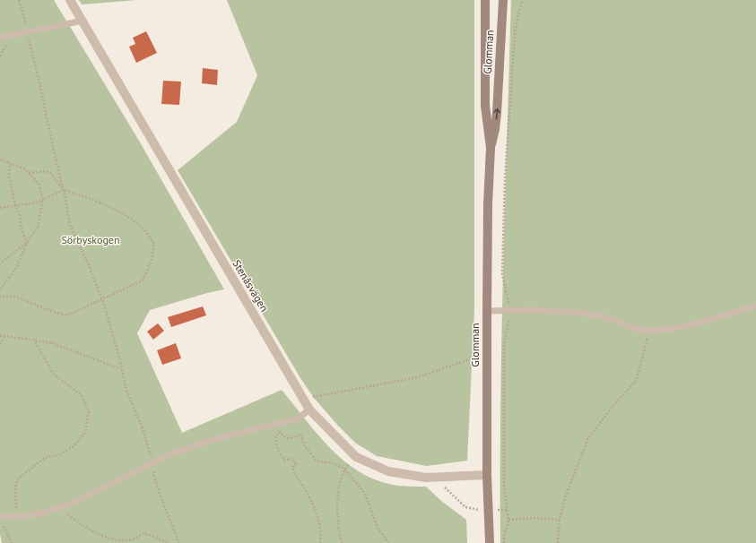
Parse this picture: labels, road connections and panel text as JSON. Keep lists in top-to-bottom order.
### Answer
{
  "streets": {
    "main road": ["Glomman"],
    "street": ["Stenåsvägen"]
  },
  "crossings": [
    ["Glomman", "Stenåsvägen"]
  ],
  "parks": ["Sörbyskogen"]
}
